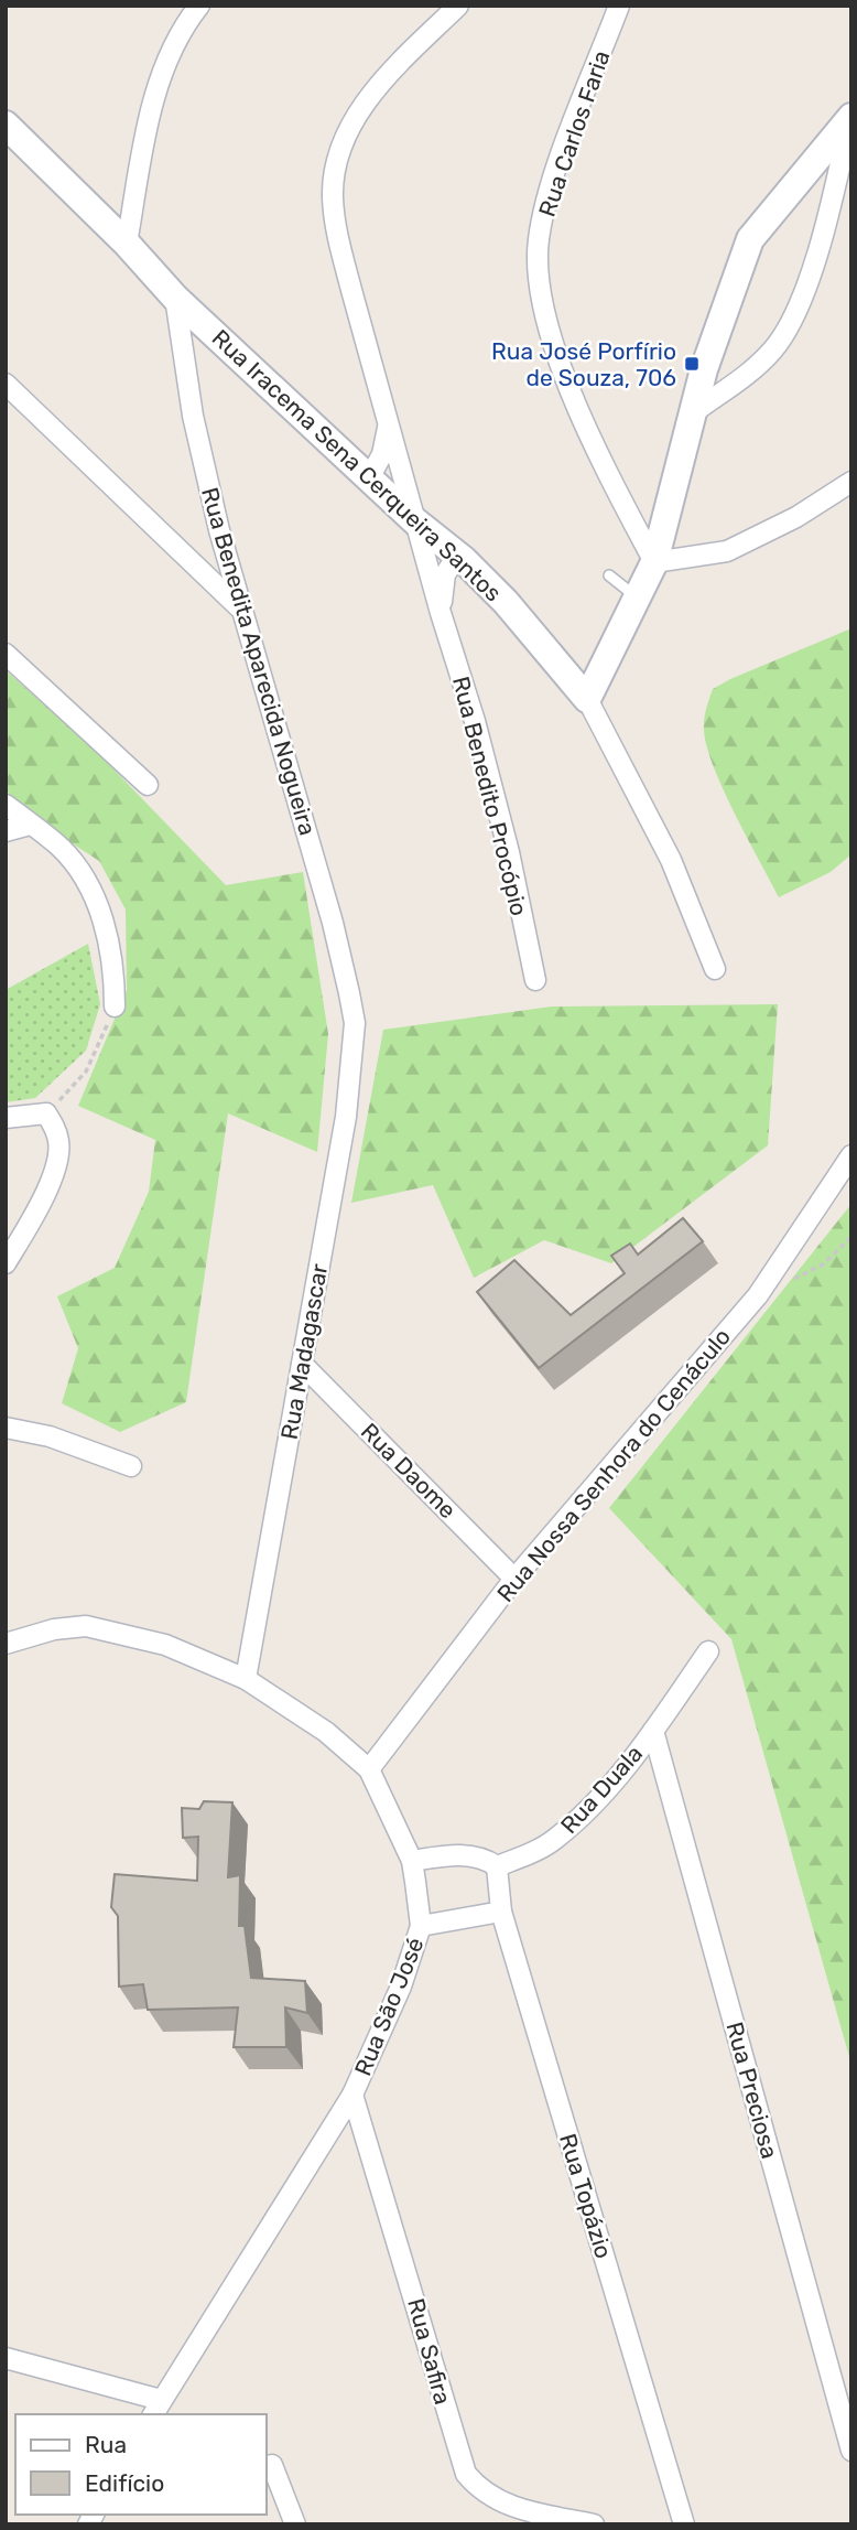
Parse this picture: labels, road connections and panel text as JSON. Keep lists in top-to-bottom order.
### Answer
{
  "streets": {
    "main road": ["Rua Iracema Sena Cerqueira Santos"],
    "street": [
      "Rua Carlos Faria",
      "Rua Benedita Aparecida Nogueira",
      "Rua Benedito Procópio",
      "Rua Madagascar",
      "Rua Nossa Senhora do Cenáculo",
      "Rua Daome",
      "Rua Duala",
      "Rua São José",
      "Rua Preciosa",
      "Rua Topázio",
      "Rua Safira"
    ]
  },
  "crossings": [
    ["Rua Iracema Sena Cerqueira Santos", "Rua Benedita Aparecida Nogueira"],
    ["Rua Iracema Sena Cerqueira Santos", "Rua Benedito Procópio"],
    ["Rua Benedita Aparecida Nogueira", "Rua Madagascar"],
    ["Rua Madagascar", "Rua Daome"],
    ["Rua Madagascar", "Rua São José"],
    ["Rua Nossa Senhora do Cenáculo", "Rua Daome"],
    ["Rua Nossa Senhora do Cenáculo", "Rua São José"],
    ["Rua Duala", "Rua Preciosa"],
    ["Rua Duala", "Rua Topázio"],
    ["Rua São José", "Rua Safira"]
  ],
  "places": {
    "transit": ["Rua José Porfírio de Souza, 706"]
  },
  "legend": ["Rua", "Edifício"]
}
